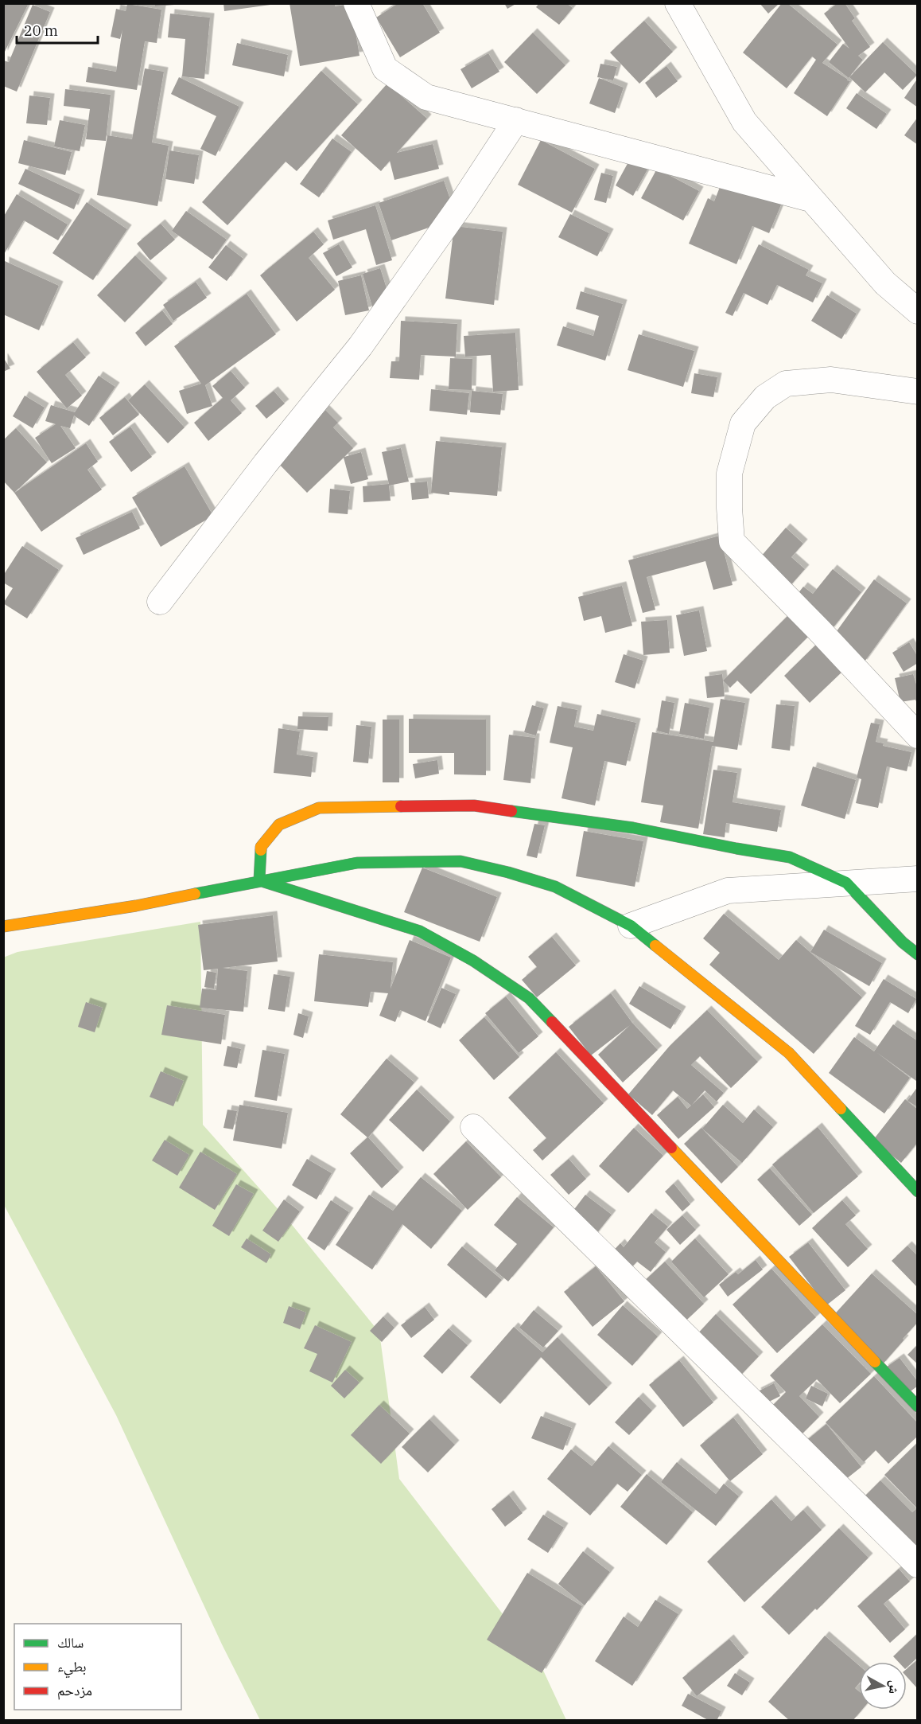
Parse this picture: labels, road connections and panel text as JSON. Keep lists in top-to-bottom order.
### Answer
{
  "legend": ["سالك", "بطيء", "مزدحم"],
  "scale_bar": "20 m",
  "north": "right"
}
